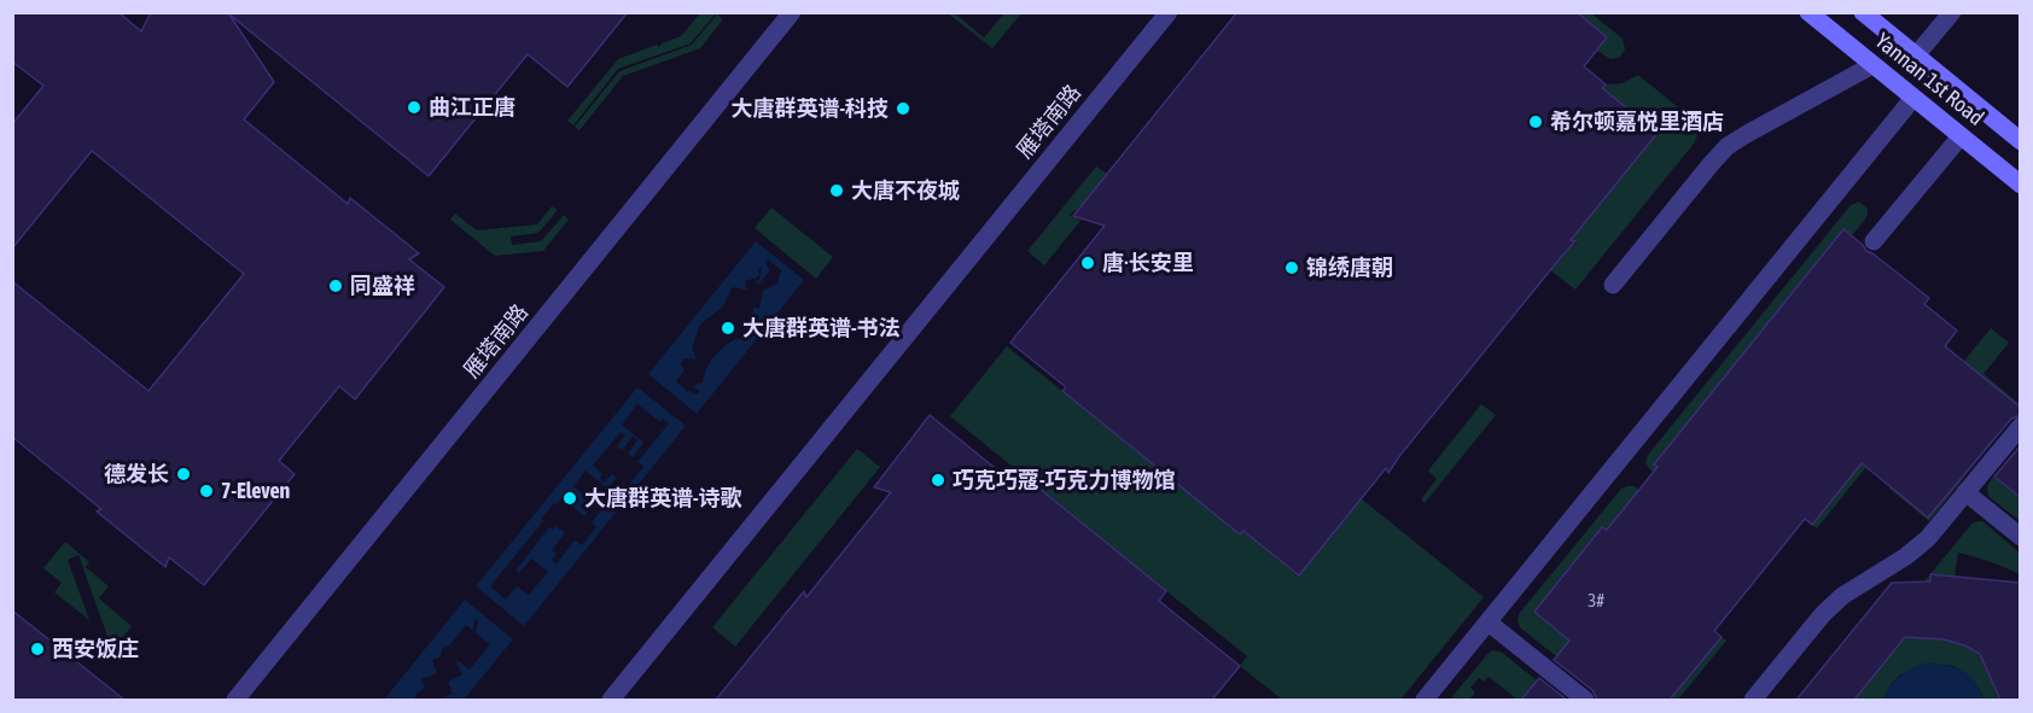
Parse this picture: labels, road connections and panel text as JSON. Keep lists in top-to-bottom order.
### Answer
{
  "streets": {
    "main road": ["Yannan 1st Road"],
    "street": ["雁塔南路"]
  },
  "places": [
    "曲江正唐",
    "大唐群英谱-科技",
    "希尔顿嘉悦里酒店",
    "大唐不夜城",
    "唐·长安里",
    "锦绣唐朝",
    "同盛祥",
    "大唐群英谱-书法",
    "德发长",
    "巧克巧蔻-巧克力博物馆",
    "7-Eleven",
    "大唐群英谱-诗歌",
    "西安饭庄"
  ],
  "house_numbers": ["3#"]
}
